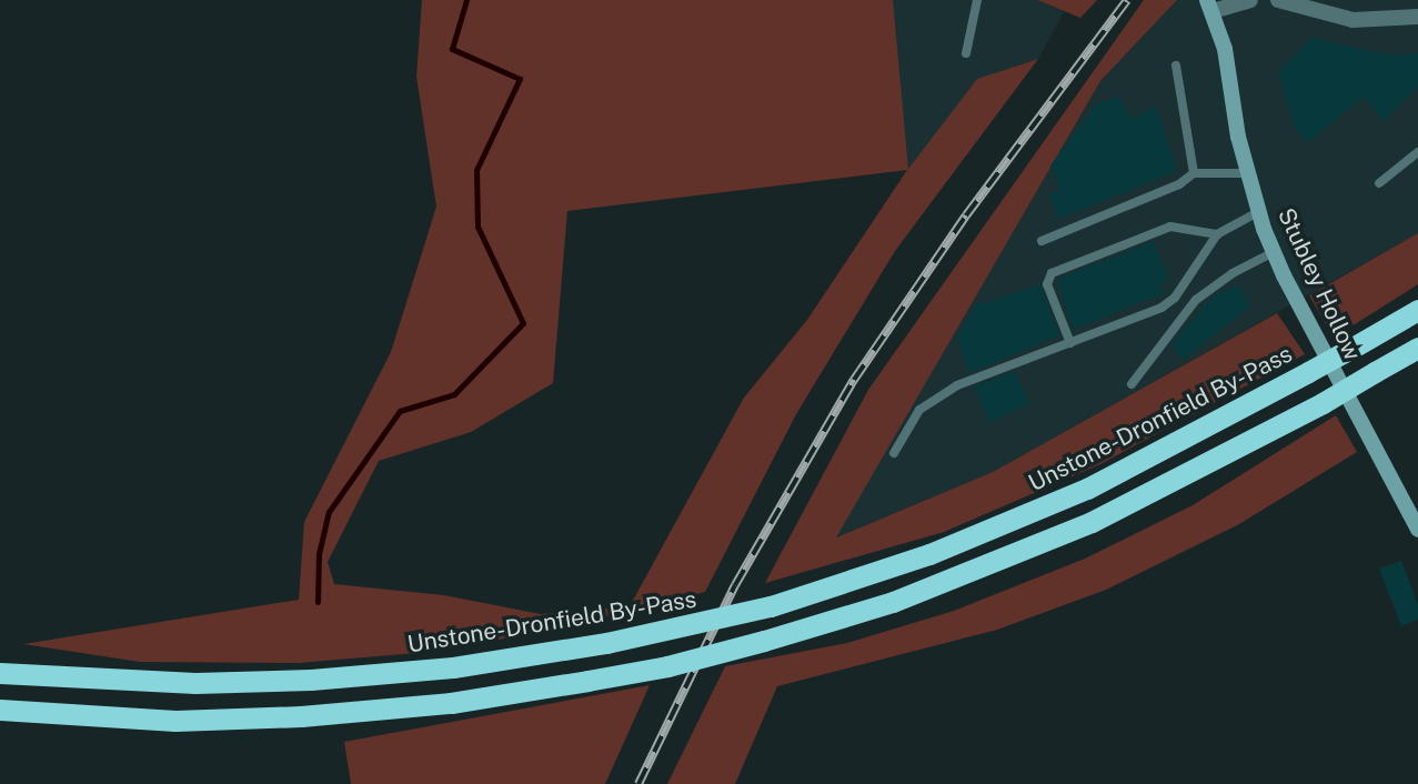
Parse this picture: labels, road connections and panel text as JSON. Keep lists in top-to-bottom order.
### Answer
{
  "streets": {
    "highway": ["Unstone-Dronfield By-Pass"],
    "main road": ["Stubley Hollow"]
  }
}
